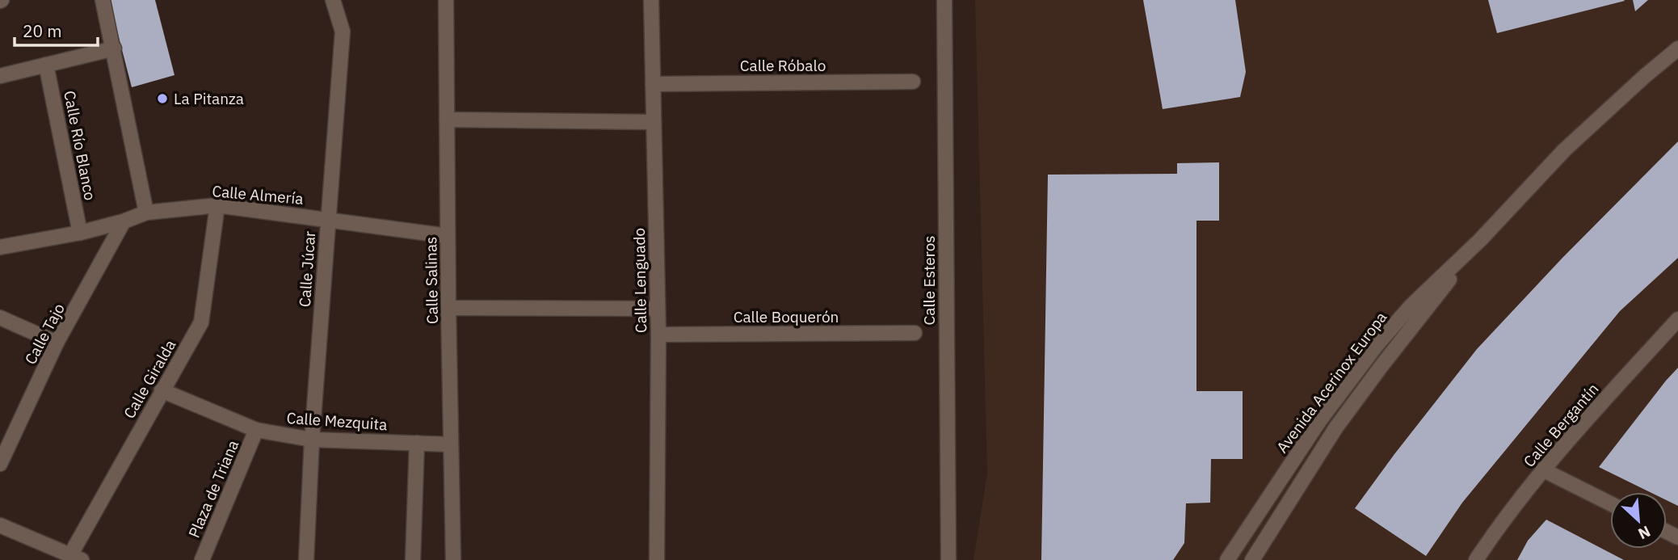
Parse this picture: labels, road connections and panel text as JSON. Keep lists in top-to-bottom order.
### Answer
{
  "streets": {
    "street": [
      "Calle Róbalo",
      "Calle Río Blanco",
      "Calle Almería",
      "Calle Júcar",
      "Calle Salinas",
      "Calle Lenguado",
      "Calle Esteros",
      "Calle Boquerón",
      "Calle Tajo",
      "Calle Giralda",
      "Avenida Acerinox Europa",
      "Calle Mezquita",
      "Calle Bergantín",
      "Plaza de Triana"
    ]
  },
  "crossings": [
    ["Calle Róbalo", "Calle Lenguado"],
    ["Calle Río Blanco", "Calle Almería"],
    ["Calle Almería", "Calle Júcar"],
    ["Calle Almería", "Calle Salinas"],
    ["Calle Almería", "Calle Tajo"],
    ["Calle Almería", "Calle Giralda"],
    ["Calle Júcar", "Calle Mezquita"],
    ["Calle Salinas", "Calle Mezquita"],
    ["Calle Lenguado", "Calle Boquerón"],
    ["Calle Giralda", "Calle Mezquita"],
    ["Calle Mezquita", "Plaza de Triana"]
  ],
  "places": ["La Pitanza"],
  "scale_bar": "20 m",
  "north": "bottom right"
}
